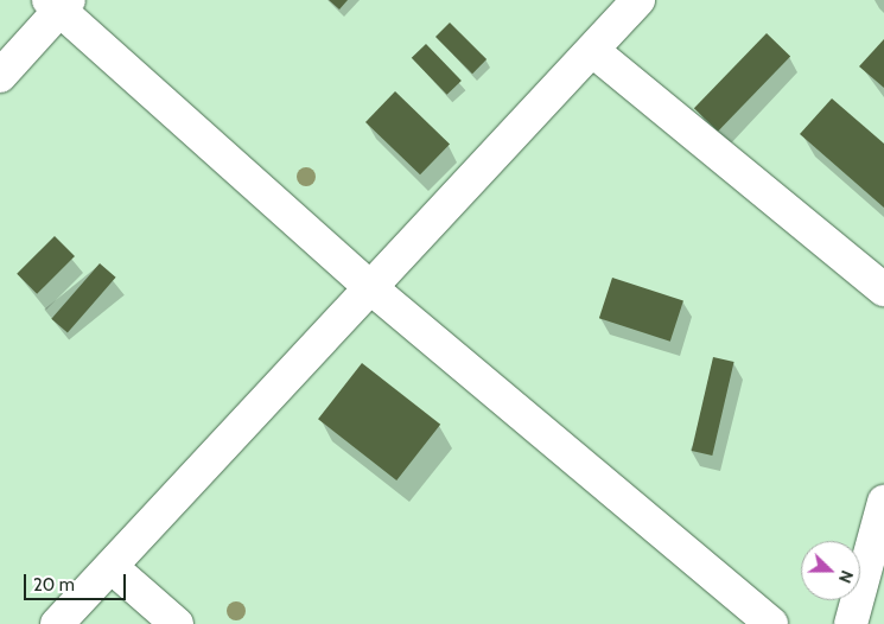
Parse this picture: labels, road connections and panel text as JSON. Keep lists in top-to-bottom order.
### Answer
{
  "scale_bar": "20 m",
  "north": "right"
}
